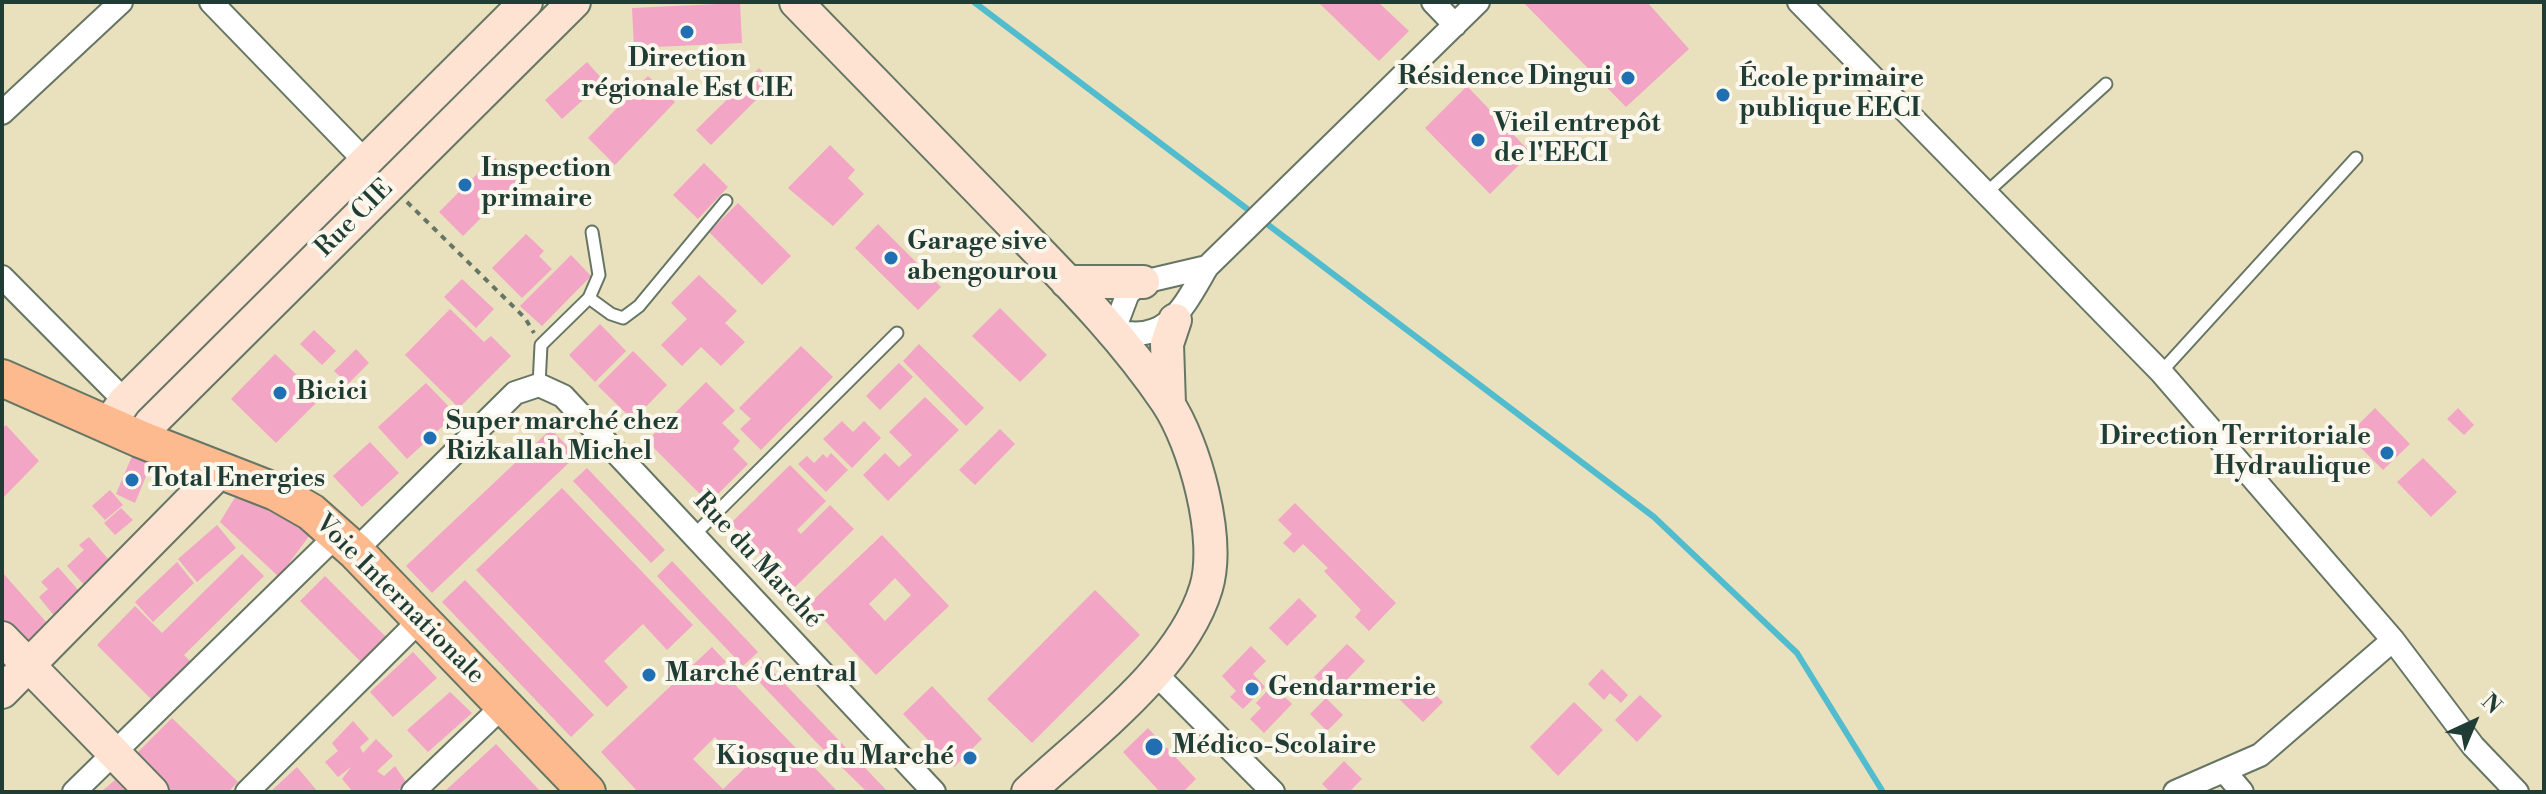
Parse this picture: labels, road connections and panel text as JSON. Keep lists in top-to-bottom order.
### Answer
{
  "streets": {
    "main road": ["Voie Internationale"],
    "street": ["Rue CIE", "Rue du Marché"]
  },
  "crossings": [
    ["Rue CIE", "Voie Internationale"]
  ],
  "places": [
    "Direction régionale Est CIE",
    "Résidence Dingui",
    "École primaire publique EECI",
    "Vieil entrepôt de l'EECI",
    "Inspection primaire",
    "Garage sive abengourou",
    "Bicici",
    "Super marché chez Rizkallah Michel",
    "Direction Territoriale Hydraulique",
    "Total Energies",
    "Marché Central",
    "Gendarmerie",
    "Médico-Scolaire",
    "Kiosque du Marché"
  ],
  "north": "top right"
}
